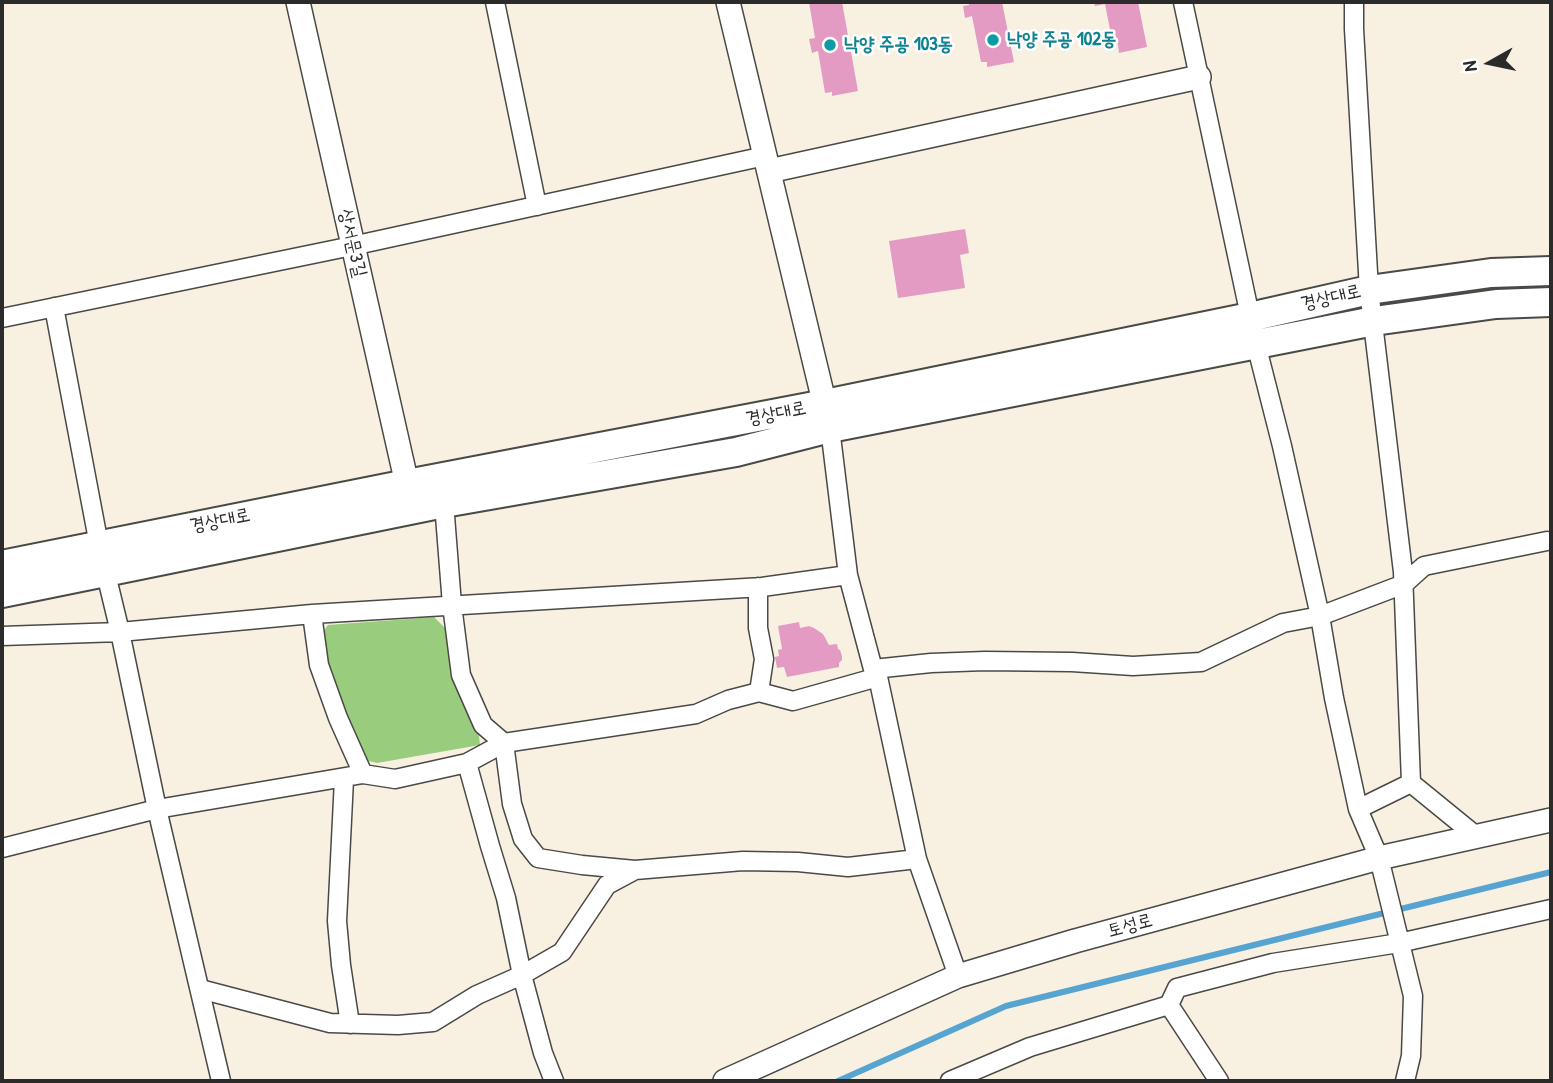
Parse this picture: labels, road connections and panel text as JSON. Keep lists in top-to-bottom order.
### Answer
{
  "streets": {
    "main road": ["경상대로"],
    "street": ["상서문3길", "토성로"]
  },
  "crossings": [
    ["상서문3길", "경상대로"]
  ],
  "places": ["낙양 주공 102동", "낙양 주공 103동"],
  "north": "left"
}
